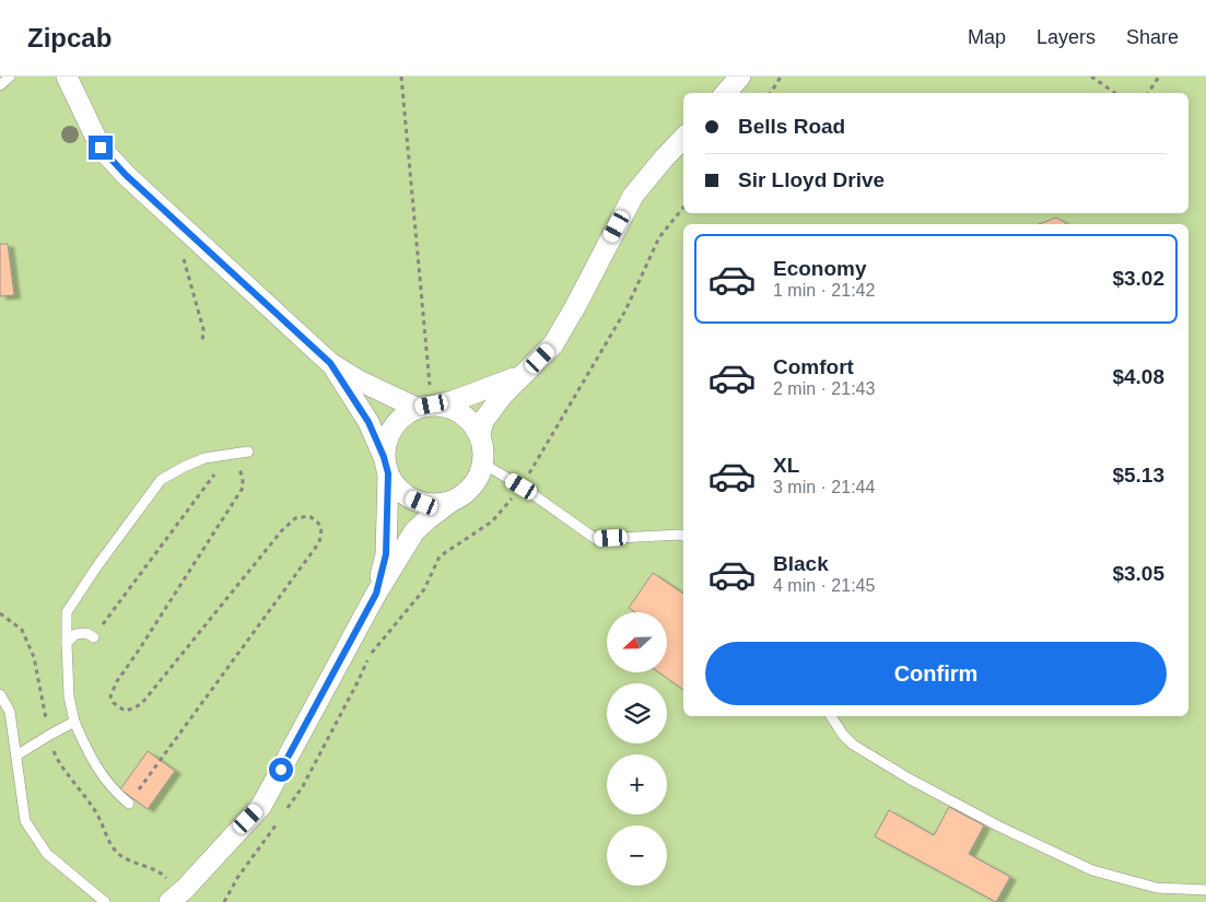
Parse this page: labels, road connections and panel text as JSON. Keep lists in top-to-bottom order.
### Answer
{
  "north": "left",
  "page": {
    "header": "Zipcab",
    "nav": ["Map", "Layers", "Share"],
    "banner": ["Bells Road", "Sir Lloyd Drive"],
    "list": [
      {
        "name": "Economy",
        "note": "1 min · 21:42",
        "value": "$3.02"
      },
      {
        "name": "Comfort",
        "note": "2 min · 21:43",
        "value": "$4.08"
      },
      {
        "name": "XL",
        "note": "3 min · 21:44",
        "value": "$5.13"
      },
      {
        "name": "Black",
        "note": "4 min · 21:45",
        "value": "$3.05"
      }
    ],
    "map_buttons": ["+", "−"],
    "buttons": "Confirm"
  }
}
